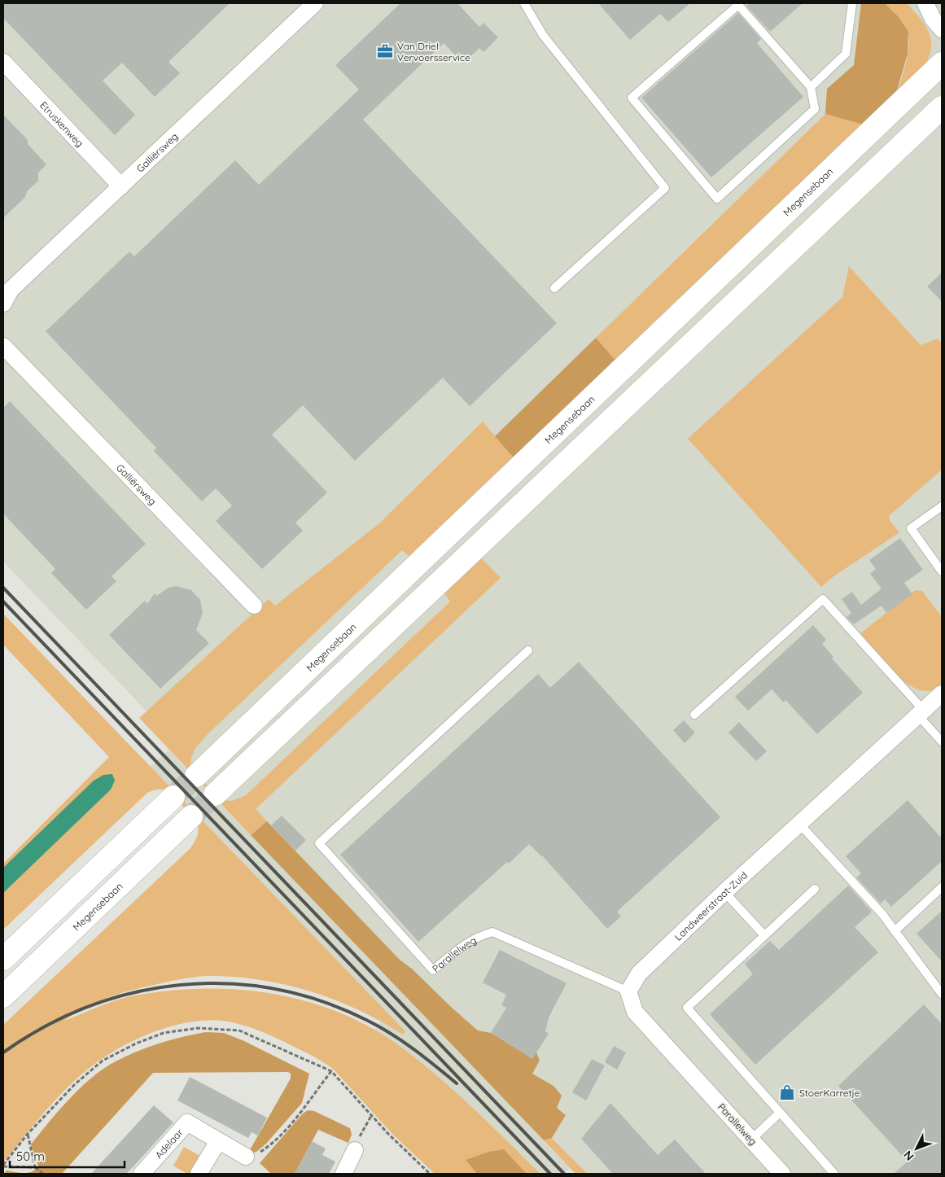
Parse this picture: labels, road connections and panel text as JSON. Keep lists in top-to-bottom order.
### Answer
{
  "streets": {
    "main road": ["Megensebaan"],
    "street": [
      "Etruskenweg",
      "Galliërsweg",
      "Landweerstraat-Zuid",
      "Parallelweg",
      "Adelaar"
    ]
  },
  "crossings": [
    ["Etruskenweg", "Galliërsweg"],
    ["Landweerstraat-Zuid", "Parallelweg"]
  ],
  "places": {
    "office": ["Van Driel Vervoersservice"],
    "shop": ["StoerKarretje"]
  },
  "scale_bar": "50 m",
  "north": "bottom left"
}
